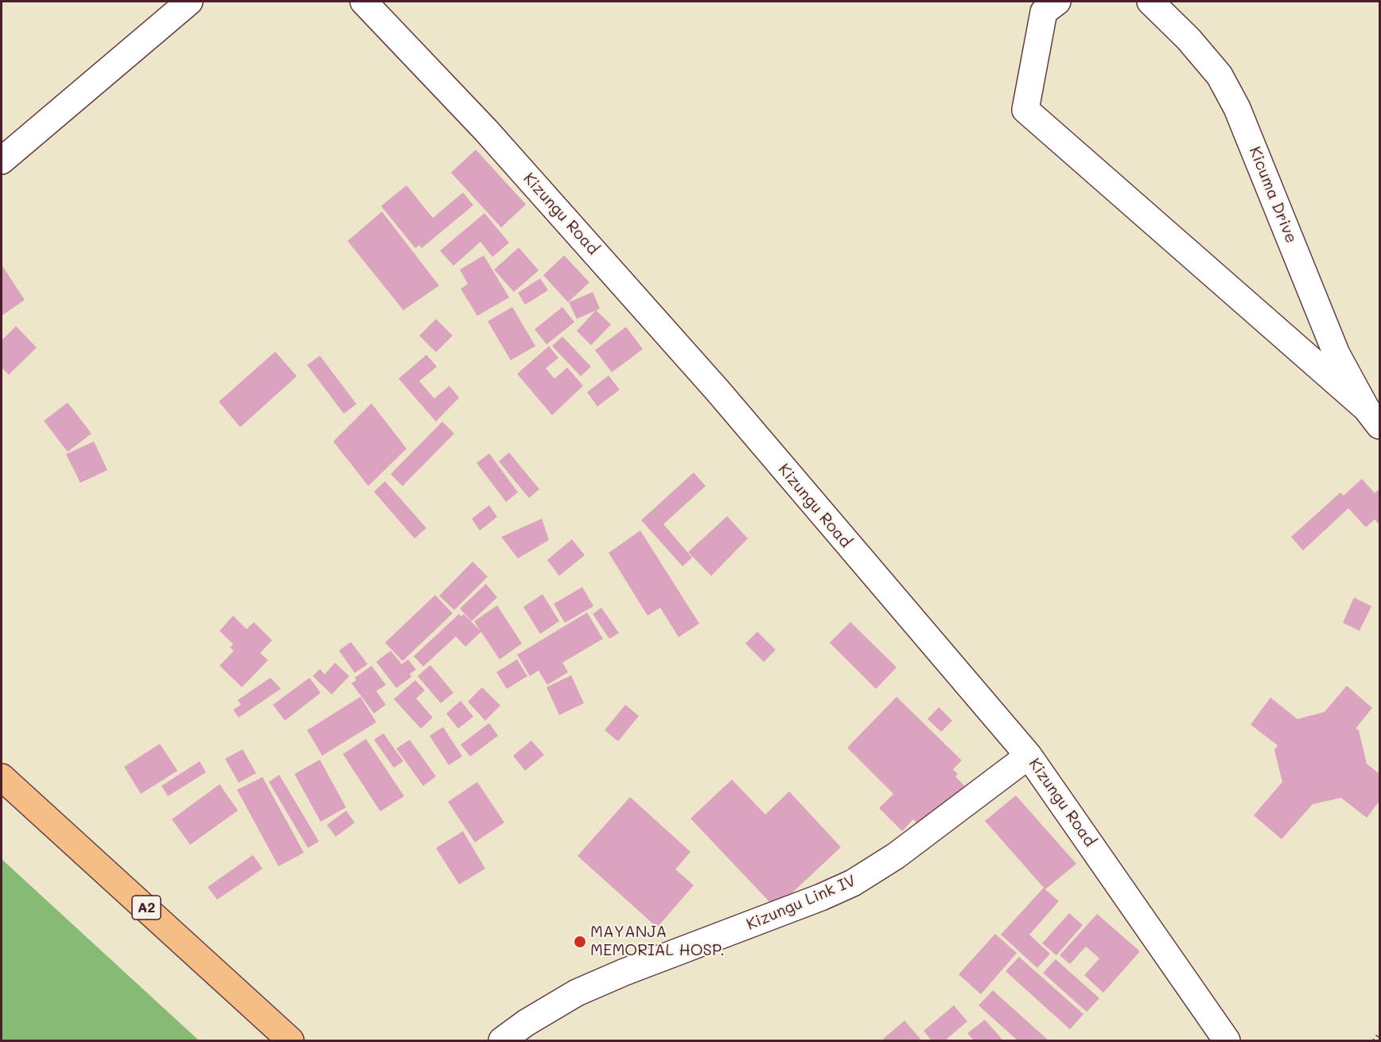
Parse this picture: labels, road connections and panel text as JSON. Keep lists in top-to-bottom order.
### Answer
{
  "streets": {
    "main road": ["A2"],
    "street": ["Kicuma Drive", "Kizungu Road", "Kizungu Link IV"]
  },
  "crossings": [
    ["Kizungu Road", "Kizungu Link IV"]
  ],
  "places": ["MAYANJA MEMORIAL HOSP."]
}
